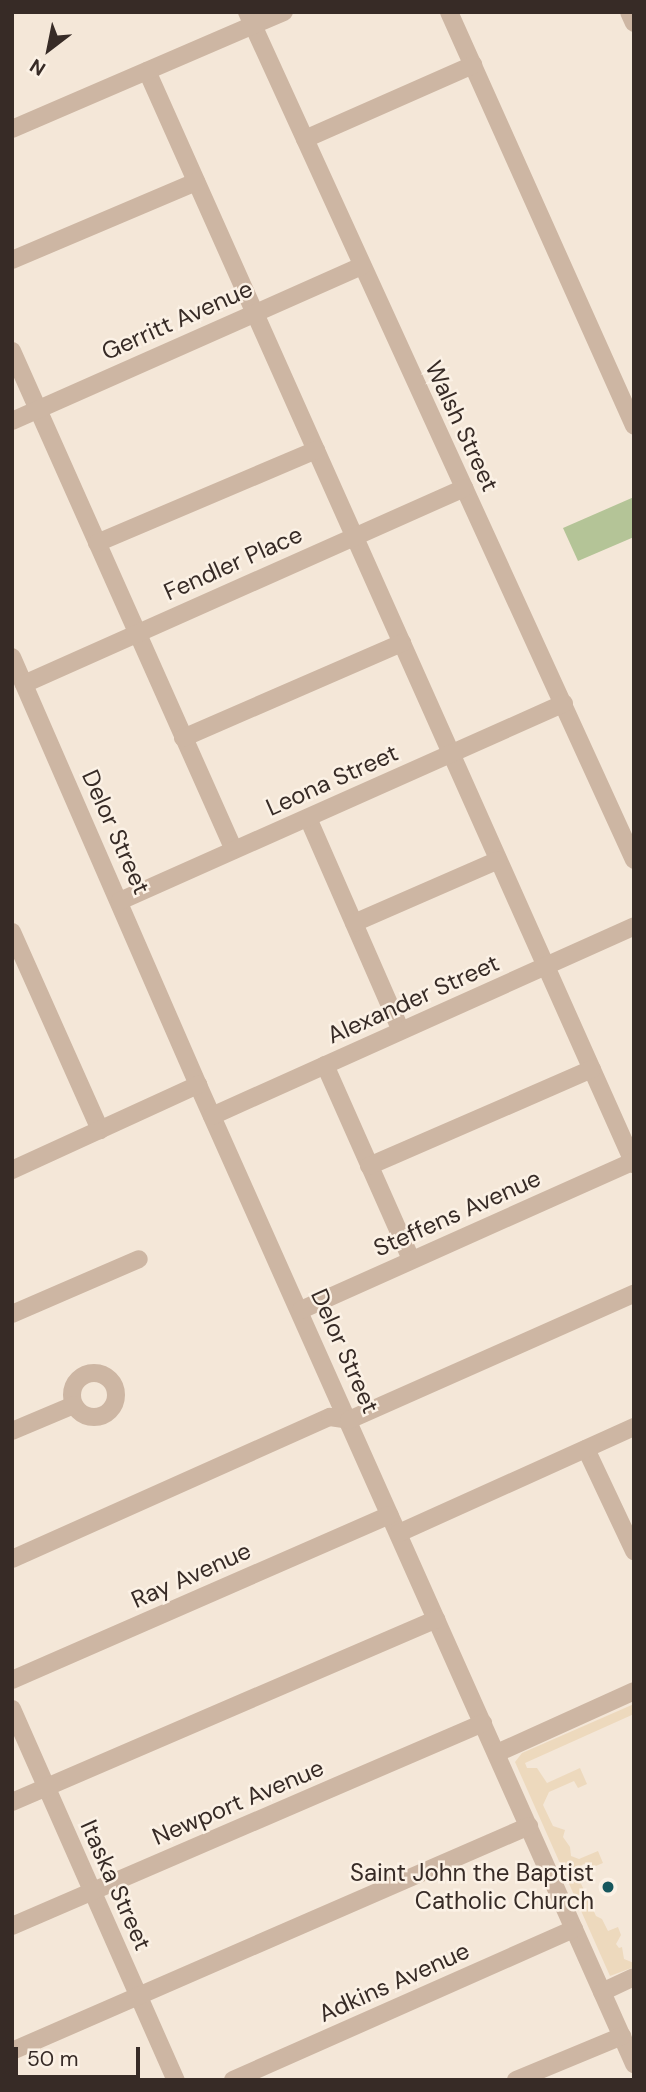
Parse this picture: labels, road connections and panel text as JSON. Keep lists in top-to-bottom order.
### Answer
{
  "streets": {
    "street": [
      "Gerritt Avenue",
      "Walsh Street",
      "Fendler Place",
      "Leona Street",
      "Delor Street",
      "Alexander Street",
      "Steffens Avenue",
      "Ray Avenue",
      "Newport Avenue",
      "Itaska Street",
      "Adkins Avenue"
    ]
  },
  "crossings": [
    ["Gerritt Avenue", "Walsh Street"],
    ["Walsh Street", "Fendler Place"],
    ["Walsh Street", "Leona Street"],
    ["Fendler Place", "Delor Street"],
    ["Leona Street", "Delor Street"],
    ["Delor Street", "Alexander Street"],
    ["Delor Street", "Steffens Avenue"],
    ["Delor Street", "Ray Avenue"],
    ["Delor Street", "Newport Avenue"],
    ["Delor Street", "Adkins Avenue"],
    ["Newport Avenue", "Itaska Street"]
  ],
  "places": ["Saint John the Baptist Catholic Church"],
  "scale_bar": "50 m",
  "north": "bottom left"
}
